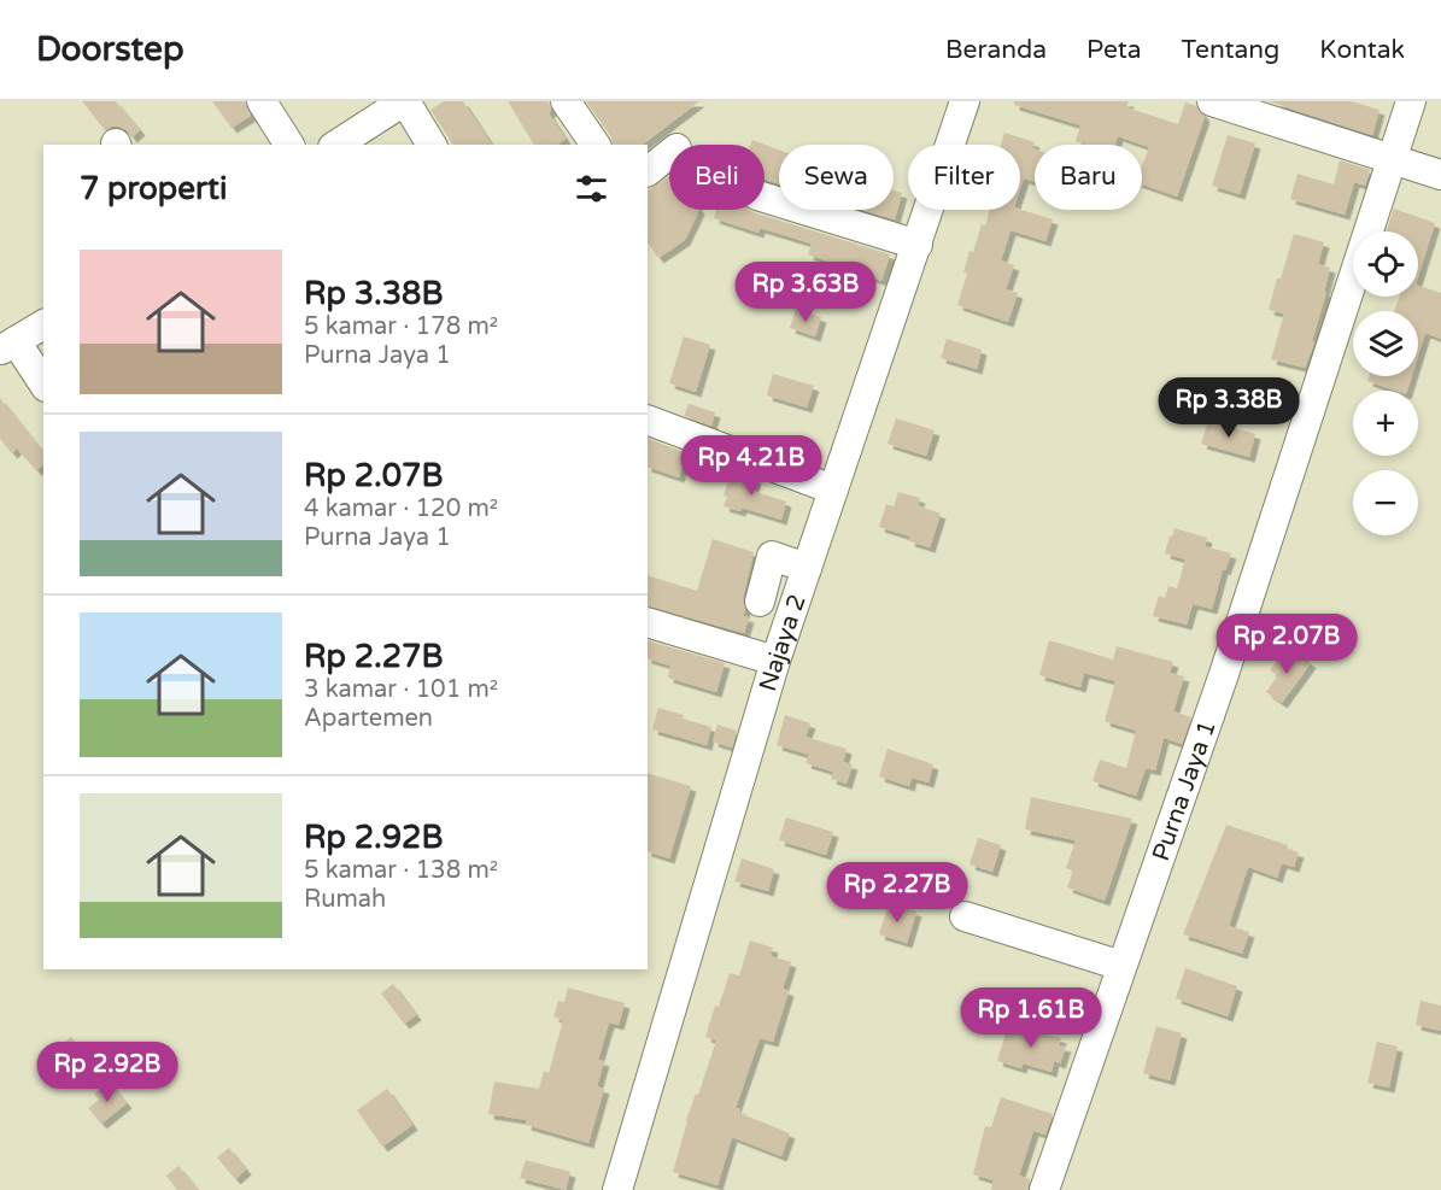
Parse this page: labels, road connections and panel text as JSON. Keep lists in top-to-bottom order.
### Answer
{
  "streets": {
    "street": ["Najaya 2", "Purna Jaya 1"]
  },
  "page": {
    "header": "Doorstep",
    "nav": [
      "Beranda",
      "Peta",
      "Tentang",
      "Kontak"
    ],
    "chip": [
      "Beli",
      "Sewa",
      "Filter",
      "Baru"
    ],
    "heading": "7 properti",
    "map_buttons": ["+", "−"],
    "list": [
      {
        "name": "Rp 3.38B",
        "note": "5 kamar · 178 m² · Purna Jaya 1"
      },
      {
        "name": "Rp 2.07B",
        "note": "4 kamar · 120 m² · Purna Jaya 1"
      },
      {
        "name": "Rp 2.27B",
        "note": "3 kamar · 101 m² · Apartemen"
      },
      {
        "name": "Rp 2.92B",
        "note": "5 kamar · 138 m² · Rumah"
      }
    ],
    "price": [
      "Rp 3.63B",
      "Rp 3.38B",
      "Rp 4.21B",
      "Rp 2.07B",
      "Rp 2.27B",
      "Rp 1.61B",
      "Rp 2.92B"
    ]
  }
}
